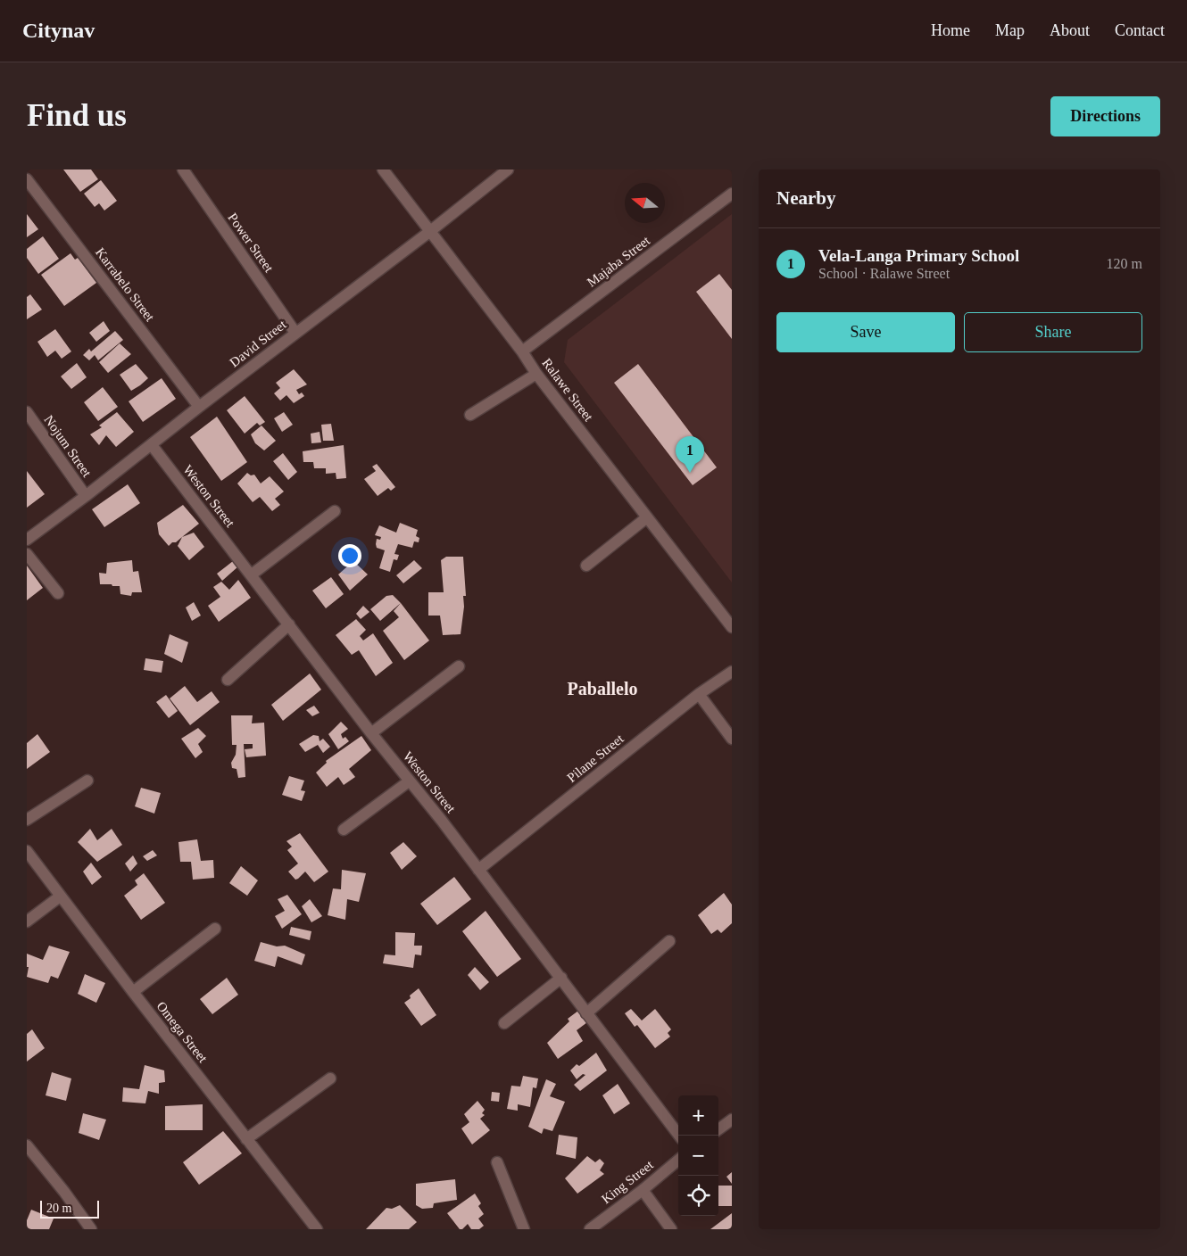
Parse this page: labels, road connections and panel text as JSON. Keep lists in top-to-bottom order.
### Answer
{
  "streets": {
    "street": [
      "Power Street",
      "Majaba Street",
      "Karrabelo Street",
      "David Street",
      "Ralawe Street",
      "Nojum Street",
      "Weston Street",
      "Pilane Street",
      "Omega Street",
      "King Street"
    ]
  },
  "crossings": [
    ["Power Street", "David Street"],
    ["Majaba Street", "Ralawe Street"],
    ["Karrabelo Street", "David Street"],
    ["David Street", "Ralawe Street"],
    ["David Street", "Nojum Street"],
    ["David Street", "Weston Street"],
    ["Weston Street", "Pilane Street"]
  ],
  "districts": ["Paballelo"],
  "scale_bar": "20 m",
  "north": "left",
  "page": {
    "header": "Citynav",
    "nav": [
      "Home",
      "Map",
      "About",
      "Contact"
    ],
    "buttons": [
      "Directions",
      ["Save", "Share"]
    ],
    "title": "Find us",
    "heading": "Nearby",
    "list": [
      {
        "mark": "1",
        "name": "Vela-Langa Primary School",
        "note": "School · Ralawe Street",
        "value": "120 m"
      }
    ],
    "pins": "1",
    "map_buttons": ["+", "−"],
    "scale": "20 m"
  }
}
